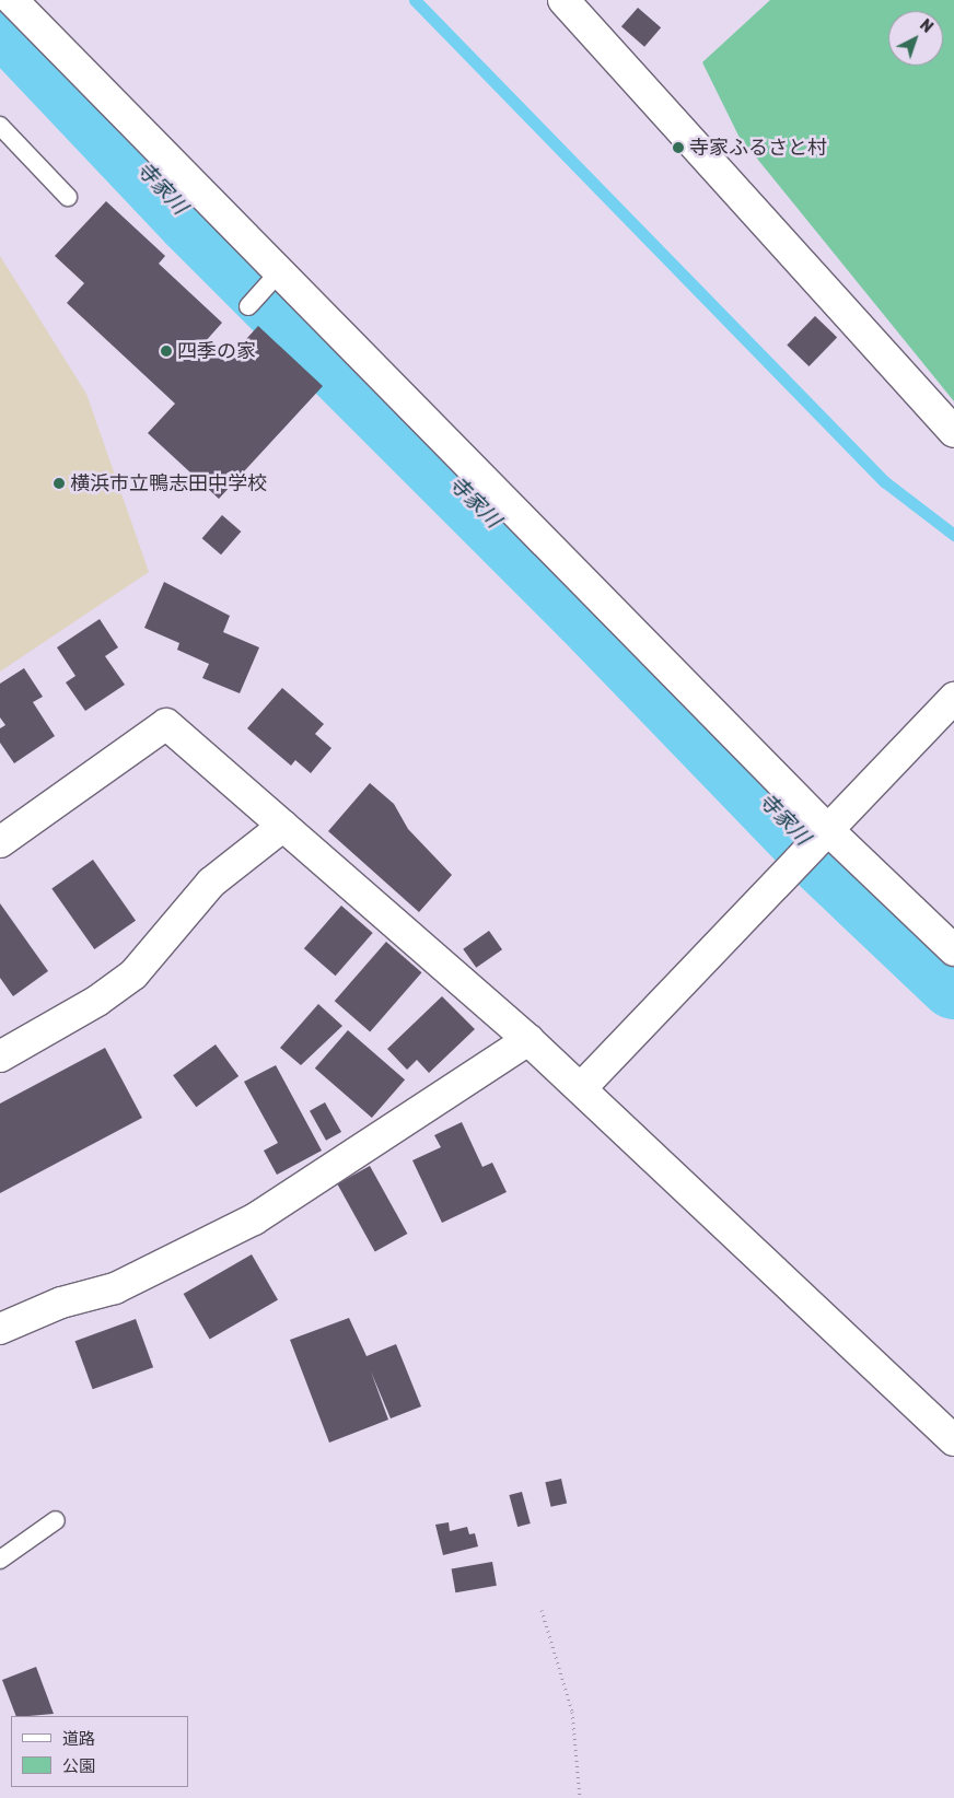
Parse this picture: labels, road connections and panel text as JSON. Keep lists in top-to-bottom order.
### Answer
{
  "water": ["寺家川"],
  "places": ["寺家ふるさと村", "四季の家", "横浜市立鴨志田中学校"],
  "legend": ["道路", "公園"],
  "north": "top right"
}
